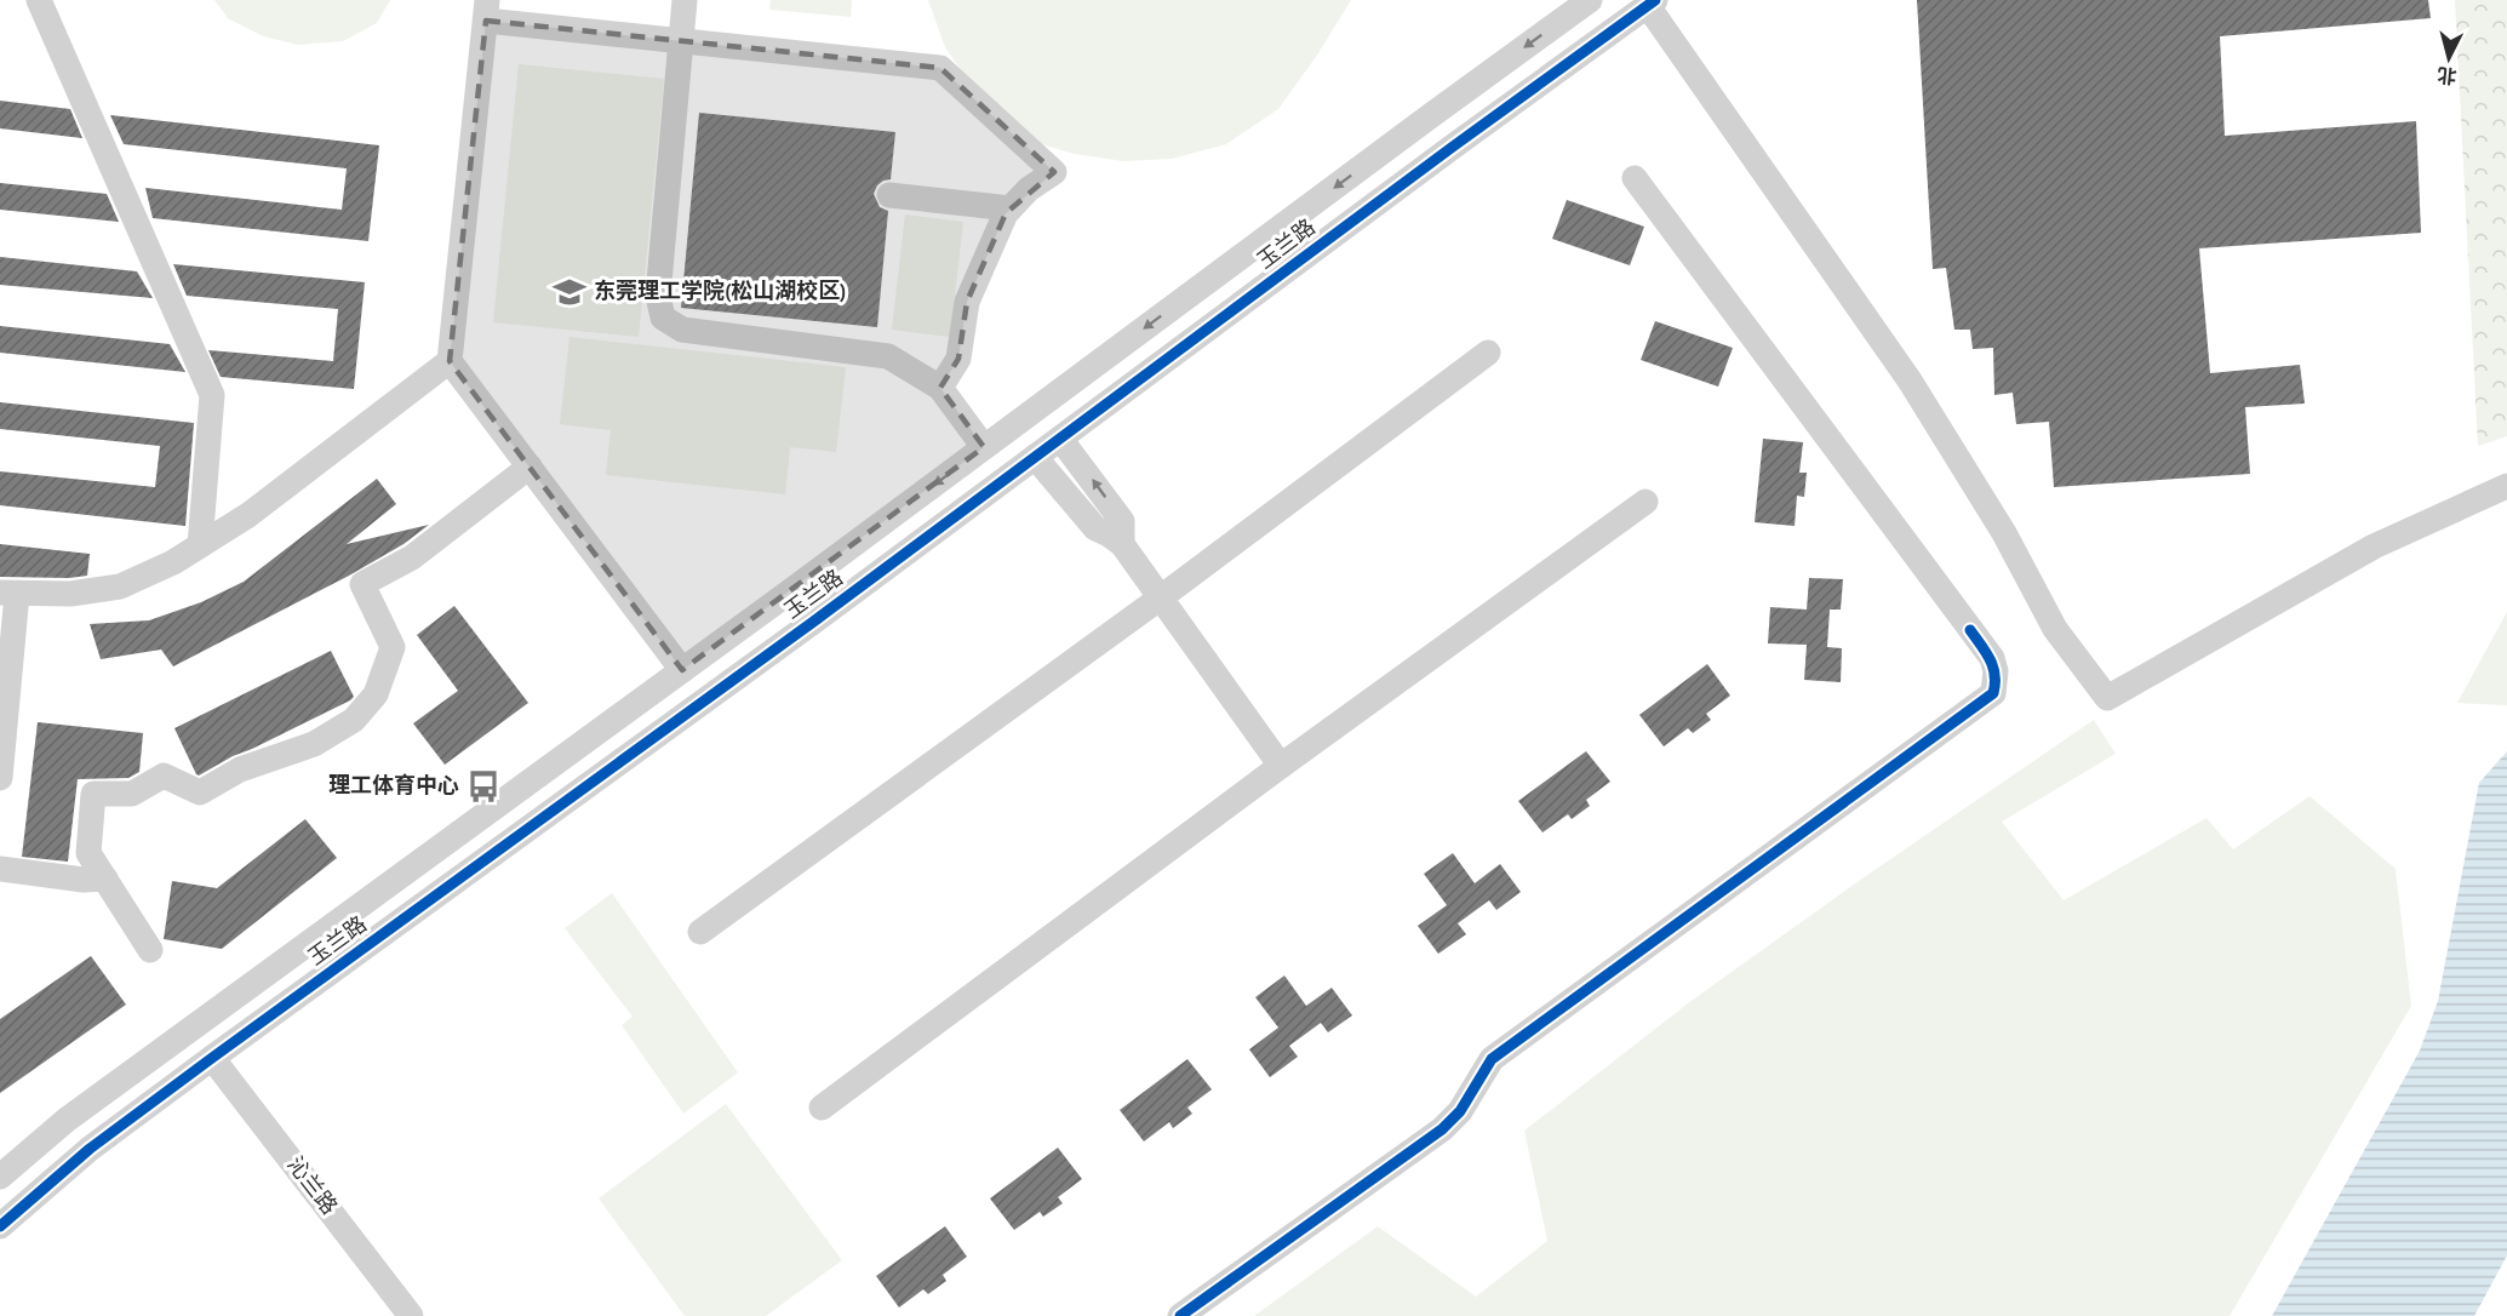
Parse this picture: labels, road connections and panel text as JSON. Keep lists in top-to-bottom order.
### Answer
{
  "streets": {
    "street": ["玉兰路", "沁兰路"]
  },
  "crossings": [
    ["玉兰路", "沁兰路"]
  ],
  "places": {
    "school or university": ["东莞理工学院(松山湖校区)"],
    "bus stop": ["理工体育中心"]
  },
  "north": "bottom"
}
